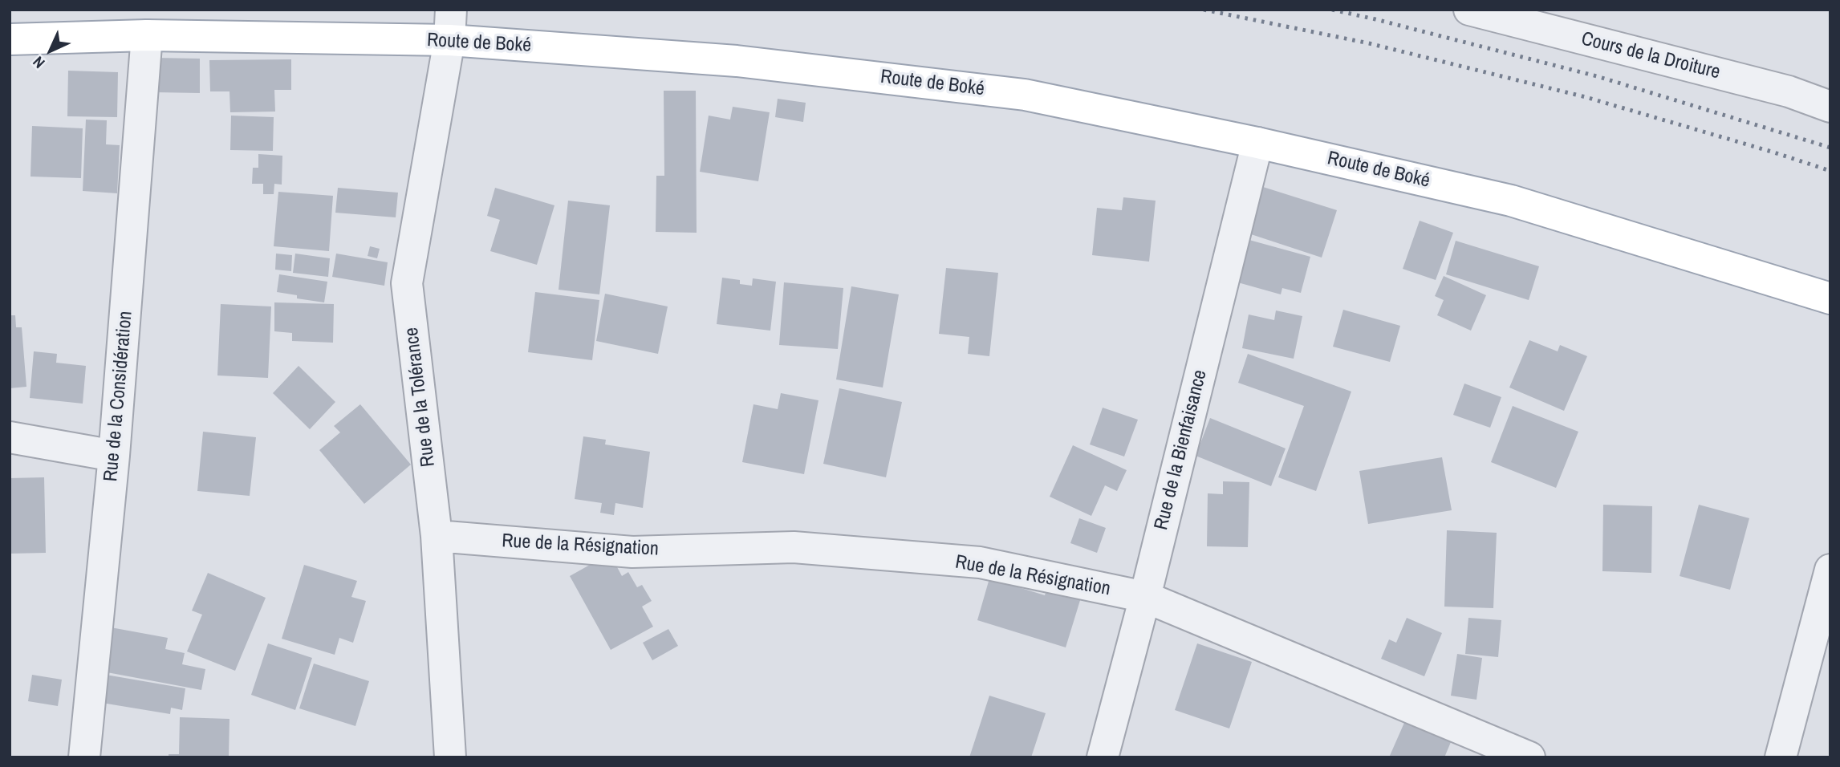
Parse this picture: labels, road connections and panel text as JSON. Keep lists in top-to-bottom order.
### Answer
{
  "streets": {
    "main road": ["Route de Boké"],
    "street": [
      "Cours de la Droiture",
      "Rue de la Considération",
      "Rue de la Tolérance",
      "Rue de la Bienfaisance",
      "Rue de la Résignation"
    ]
  },
  "crossings": [
    ["Route de Boké", "Rue de la Considération"],
    ["Route de Boké", "Rue de la Tolérance"],
    ["Route de Boké", "Rue de la Bienfaisance"],
    ["Rue de la Tolérance", "Rue de la Résignation"],
    ["Rue de la Bienfaisance", "Rue de la Résignation"]
  ],
  "north": "bottom left"
}
